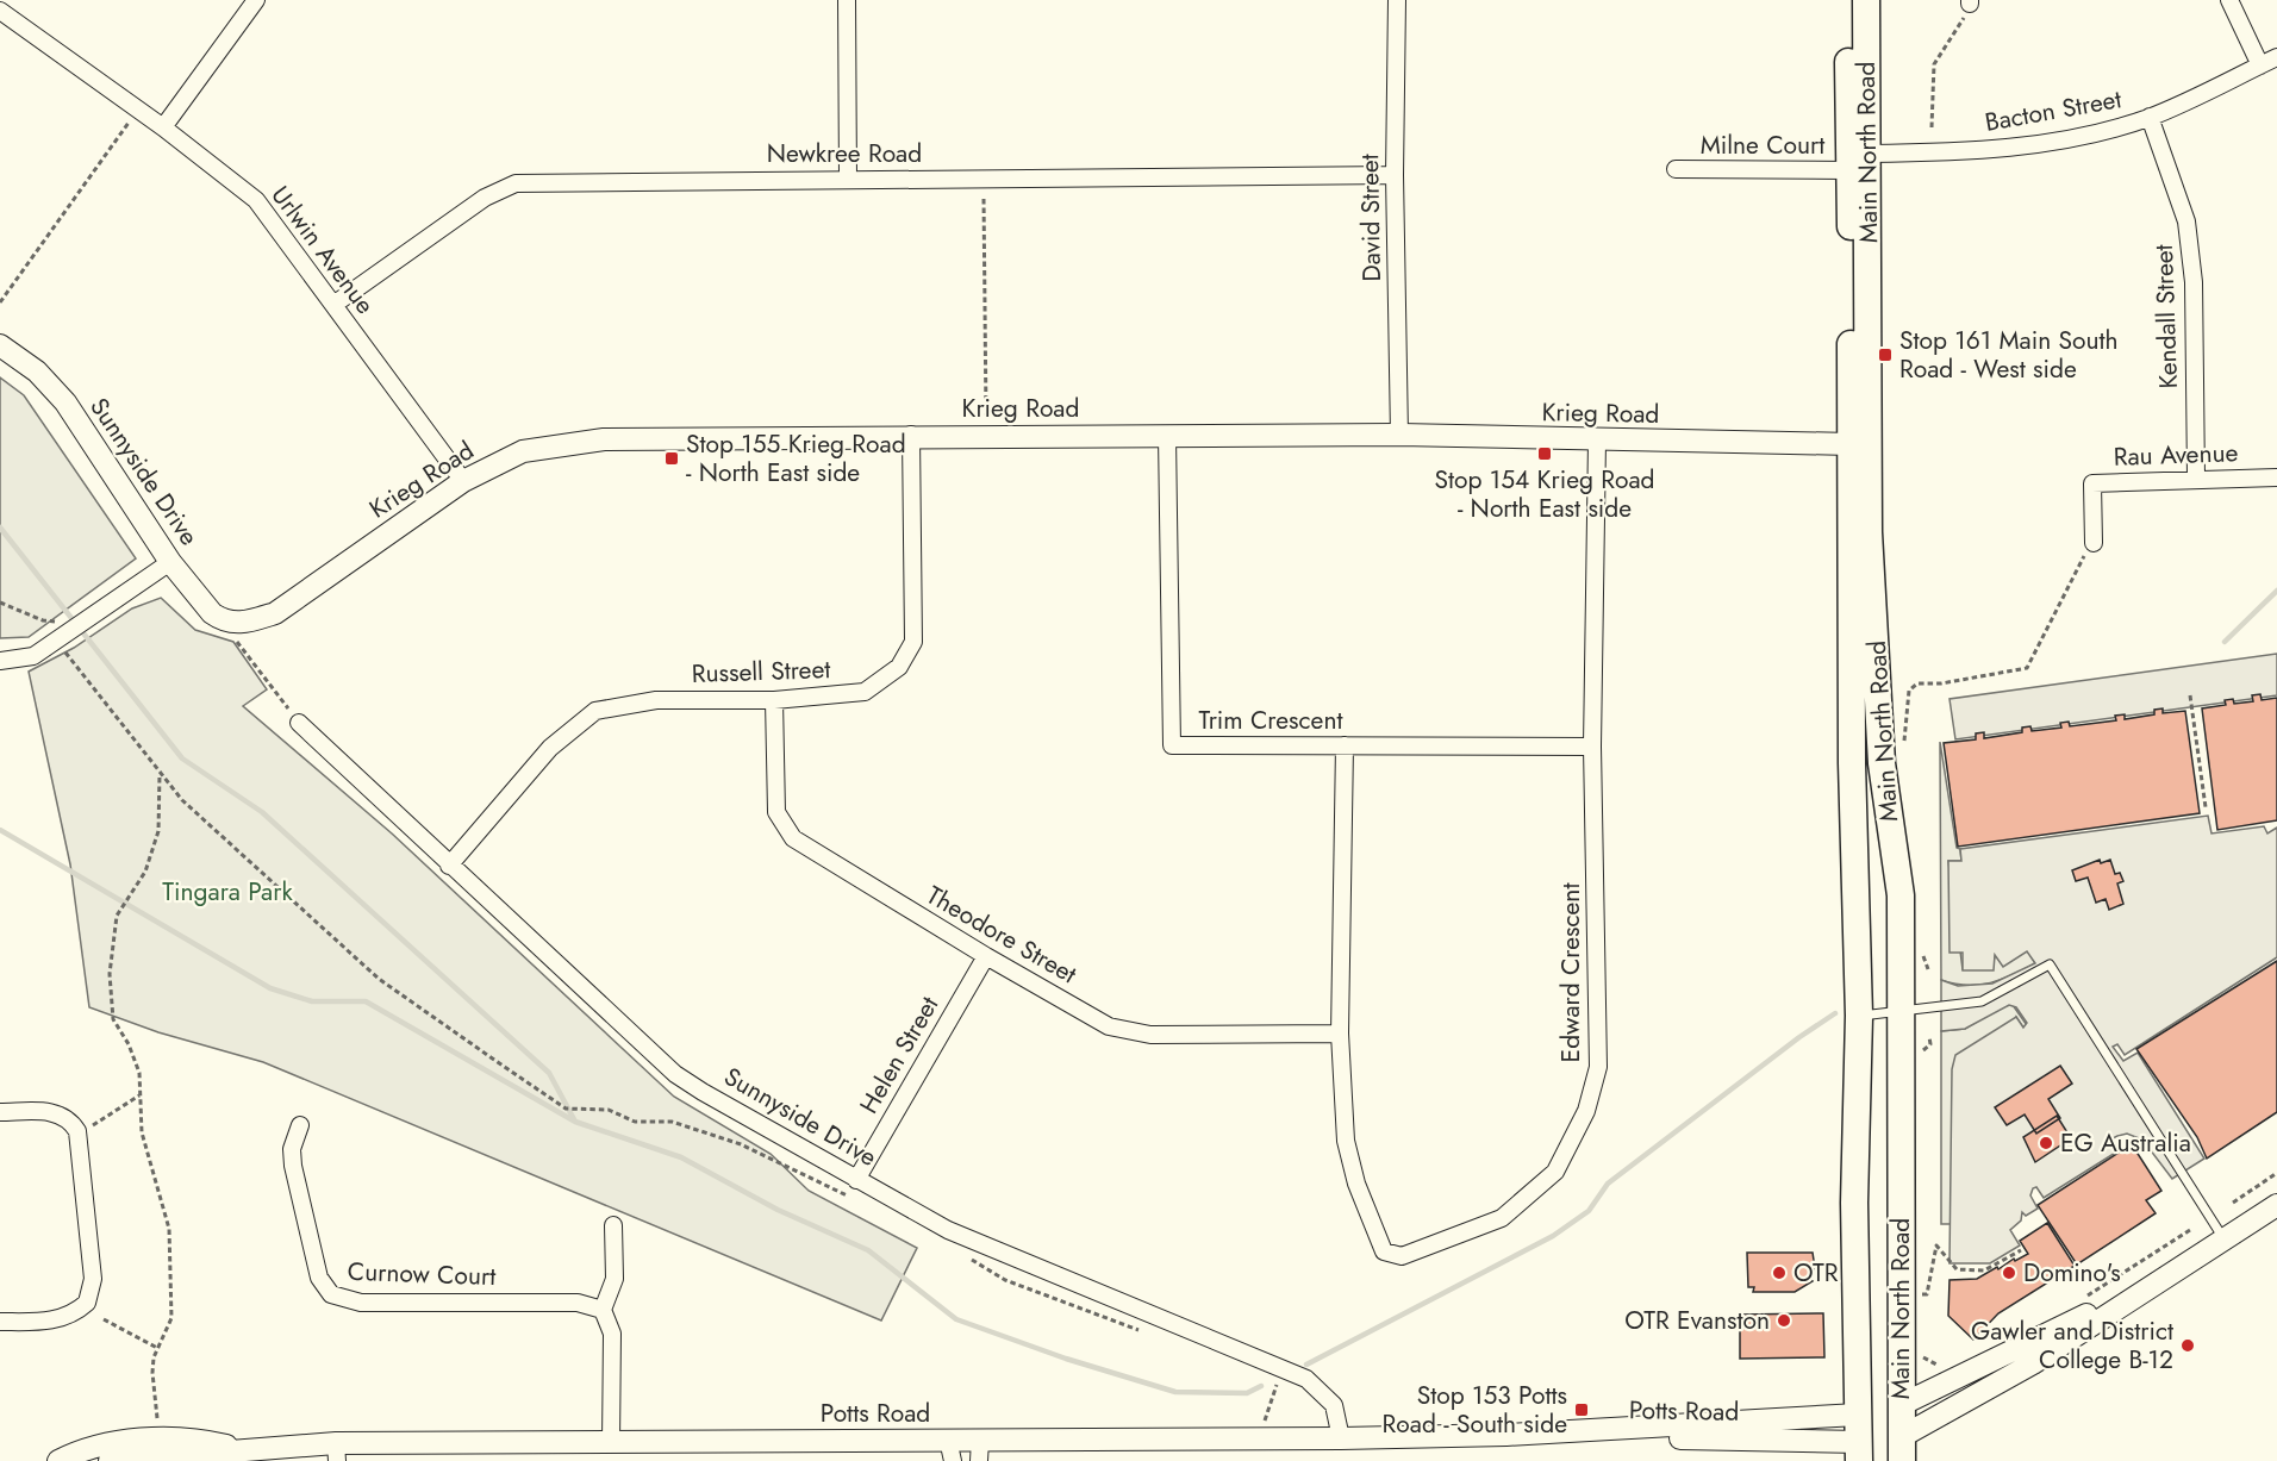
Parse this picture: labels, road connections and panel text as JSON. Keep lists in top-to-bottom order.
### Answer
{
  "streets": {
    "main road": ["Main North Road"],
    "street": [
      "Bacton Street",
      "Milne Court",
      "Newkree Road",
      "David Street",
      "Urlwin Avenue",
      "Kendall Street",
      "Krieg Road",
      "Rau Avenue",
      "Sunnyside Drive",
      "Russell Street",
      "Trim Crescent",
      "Theodore Street",
      "Edward Crescent",
      "Helen Street",
      "Curnow Court",
      "Potts Road"
    ]
  },
  "crossings": [
    ["Bacton Street", "Milne Court"],
    ["Bacton Street", "Main North Road"],
    ["Bacton Street", "Kendall Street"],
    ["Milne Court", "Main North Road"],
    ["Main North Road", "Krieg Road"],
    ["Main North Road", "Potts Road"],
    ["Newkree Road", "David Street"],
    ["Newkree Road", "Urlwin Avenue"],
    ["David Street", "Krieg Road"],
    ["Urlwin Avenue", "Krieg Road"],
    ["Kendall Street", "Rau Avenue"],
    ["Krieg Road", "Sunnyside Drive"],
    ["Krieg Road", "Russell Street"],
    ["Krieg Road", "Trim Crescent"],
    ["Krieg Road", "Edward Crescent"],
    ["Sunnyside Drive", "Russell Street"],
    ["Sunnyside Drive", "Helen Street"],
    ["Sunnyside Drive", "Potts Road"],
    ["Russell Street", "Theodore Street"],
    ["Trim Crescent", "Edward Crescent"],
    ["Theodore Street", "Edward Crescent"],
    ["Theodore Street", "Helen Street"]
  ],
  "parks": ["Tingara Park"],
  "places": {
    "transit": [
      "Stop 161 Main South Road - West side",
      "Stop 154 Krieg Road - North East side",
      "Stop 155 Krieg Road - North East side",
      "Stop 153 Potts Road - South side"
    ],
    "other": [
      "EG Australia",
      "OTR",
      "Domino's",
      "OTR Evanston",
      "Gawler and District College B-12"
    ]
  }
}
